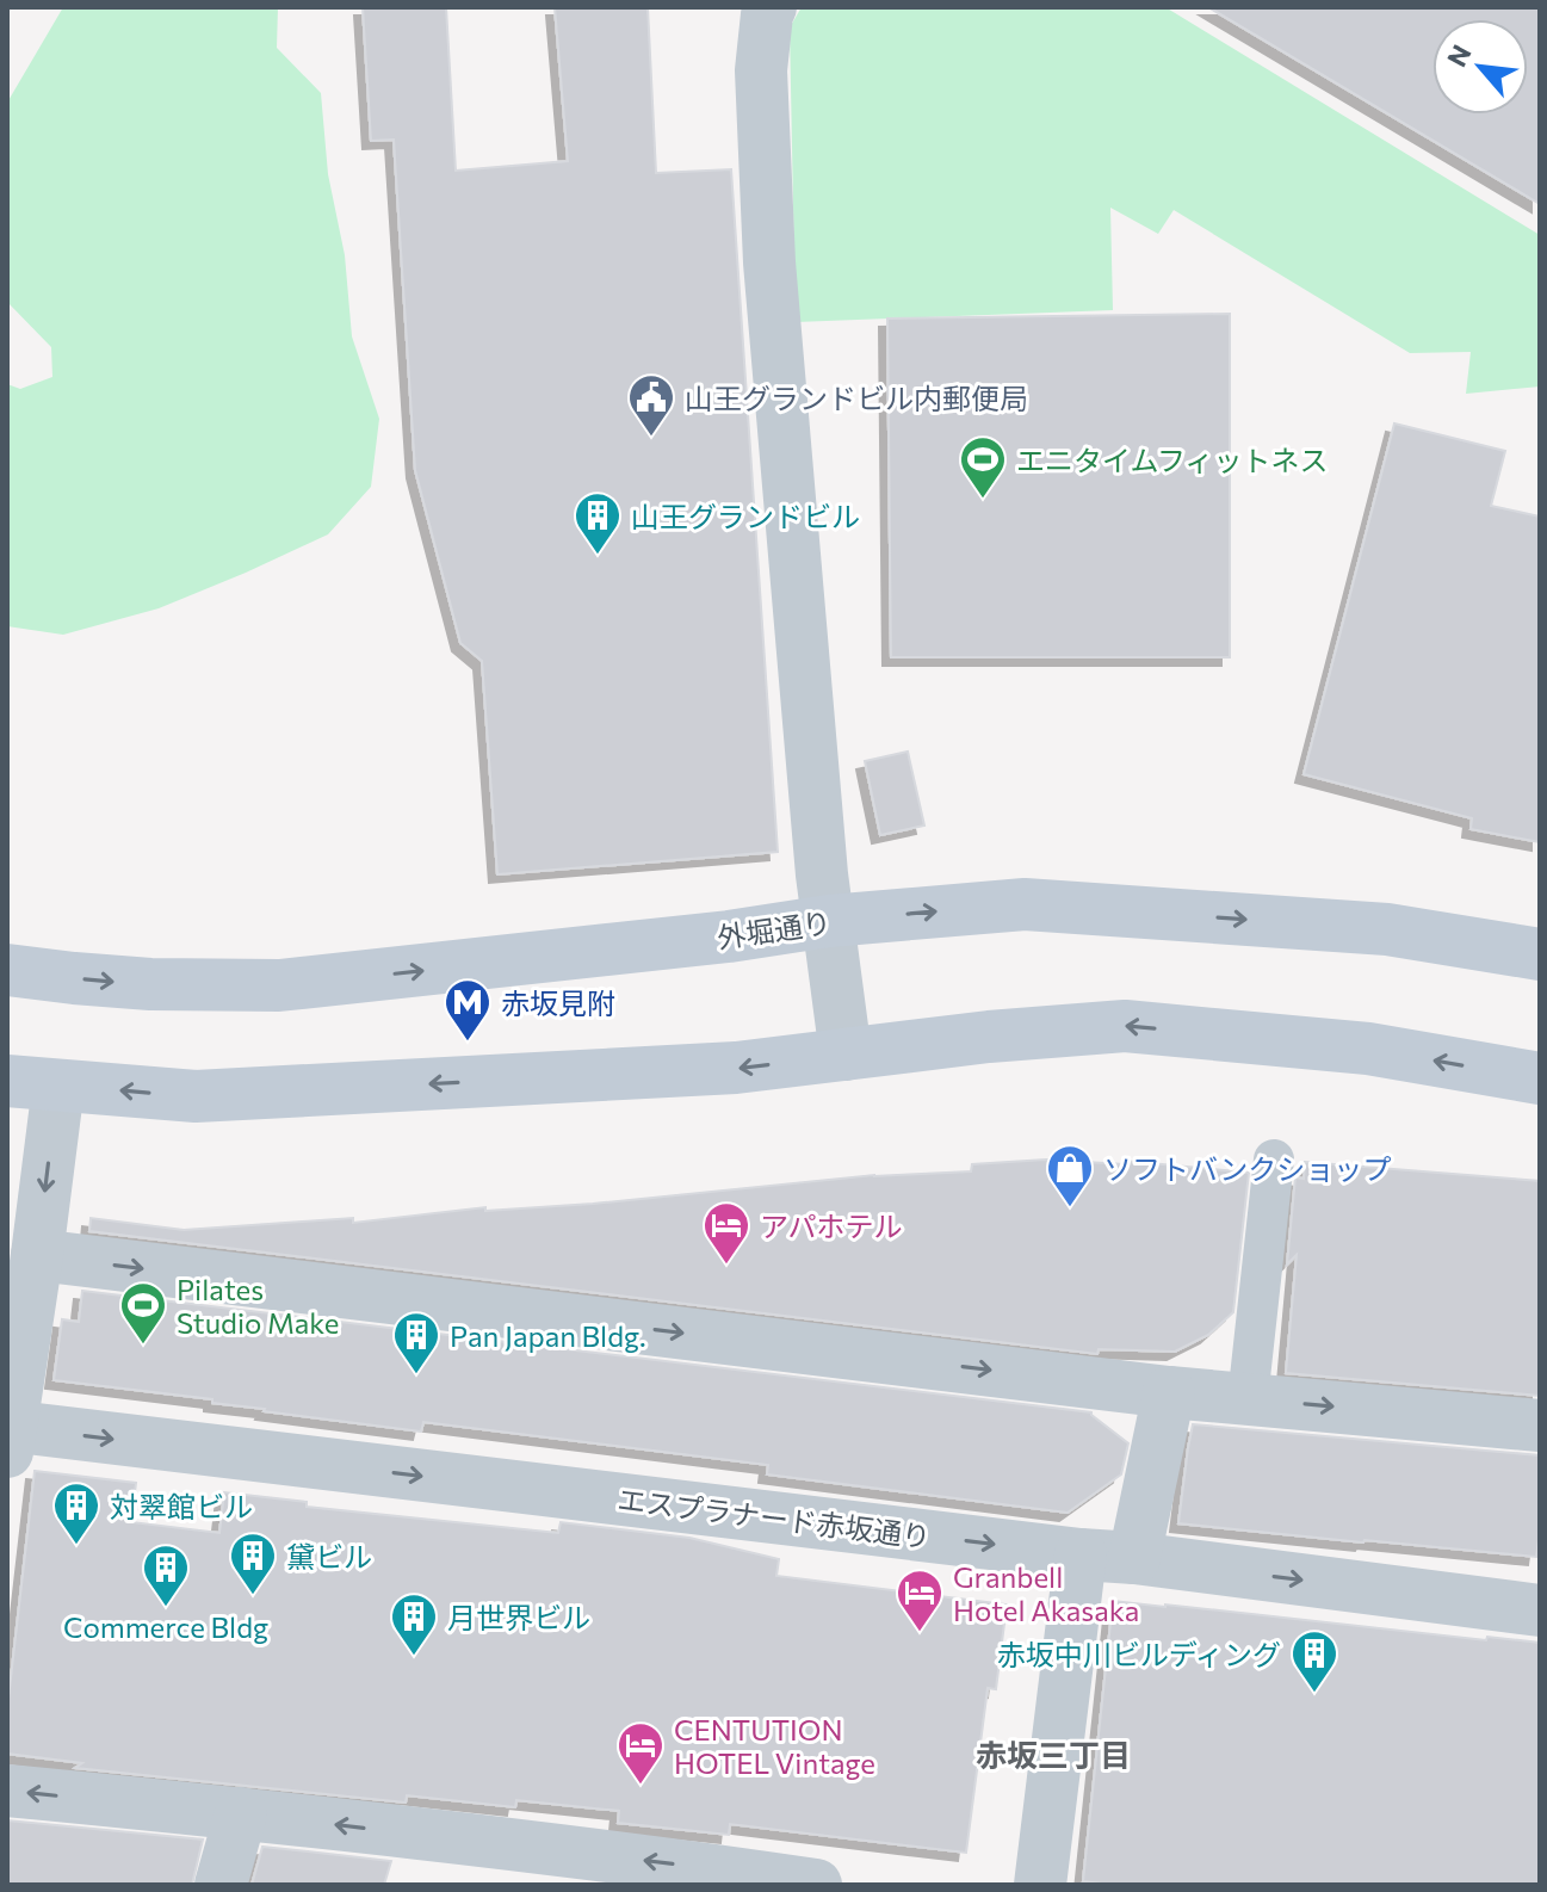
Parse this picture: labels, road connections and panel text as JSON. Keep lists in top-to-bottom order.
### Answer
{
  "streets": {
    "main road": ["外堀通り"],
    "street": ["エスプラナード赤坂通り"]
  },
  "districts": ["赤坂三丁目"],
  "places": {
    "public building": ["山王グランドビル内郵便局"],
    "sports": ["エニタイムフィットネス", "Pilates Studio Make"],
    "building": [
      "山王グランドビル",
      "Pan Japan Bldg.",
      "対翠館ビル",
      "黛ビル",
      "Commerce Bldg",
      "月世界ビル",
      "赤坂中川ビルディング"
    ],
    "metro station": ["赤坂見附"],
    "shop": ["ソフトバンクショップ"],
    "hotel": ["アパホテル", "Granbell Hotel Akasaka", "CENTUTION HOTEL Vintage"]
  },
  "north": "top left"
}
